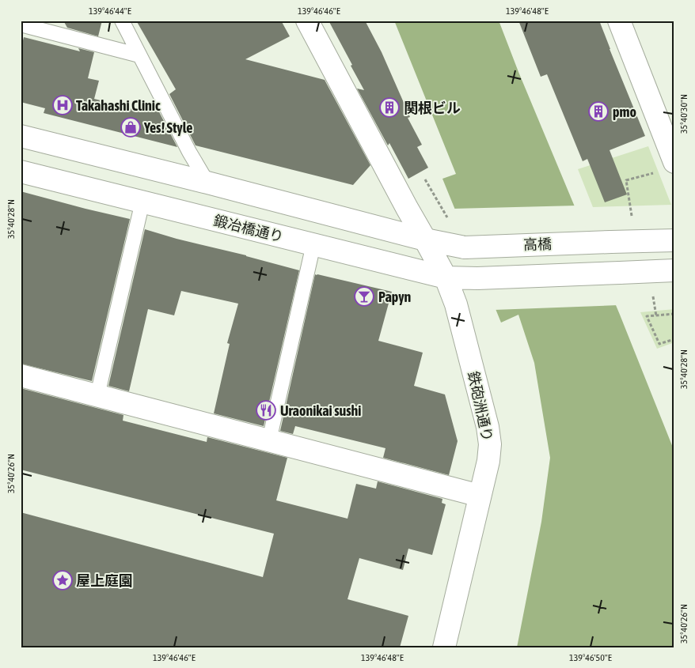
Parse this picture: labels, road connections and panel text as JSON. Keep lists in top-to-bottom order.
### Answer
{
  "streets": {
    "street": ["鍛冶橋通り", "高橋", "鉄砲洲通り"]
  },
  "crossings": [
    ["鍛冶橋通り", "鉄砲洲通り"],
    ["高橋", "鉄砲洲通り"]
  ],
  "places": {
    "hospital": ["Takahashi Clinic"],
    "building": ["関根ビル", "pmo"],
    "shop": ["Yes! Style"],
    "bar": ["Papyn"],
    "restaurant": ["Uraonikai sushi"],
    "place": ["屋上庭園"]
  },
  "coordinates": [
    "139°46'44\"E",
    "139°46'46\"E",
    "139°46'48\"E",
    "35°40'30\"N",
    "35°40'28\"N",
    "35°40'26\"N",
    "139°46'50\"E"
  ]
}
